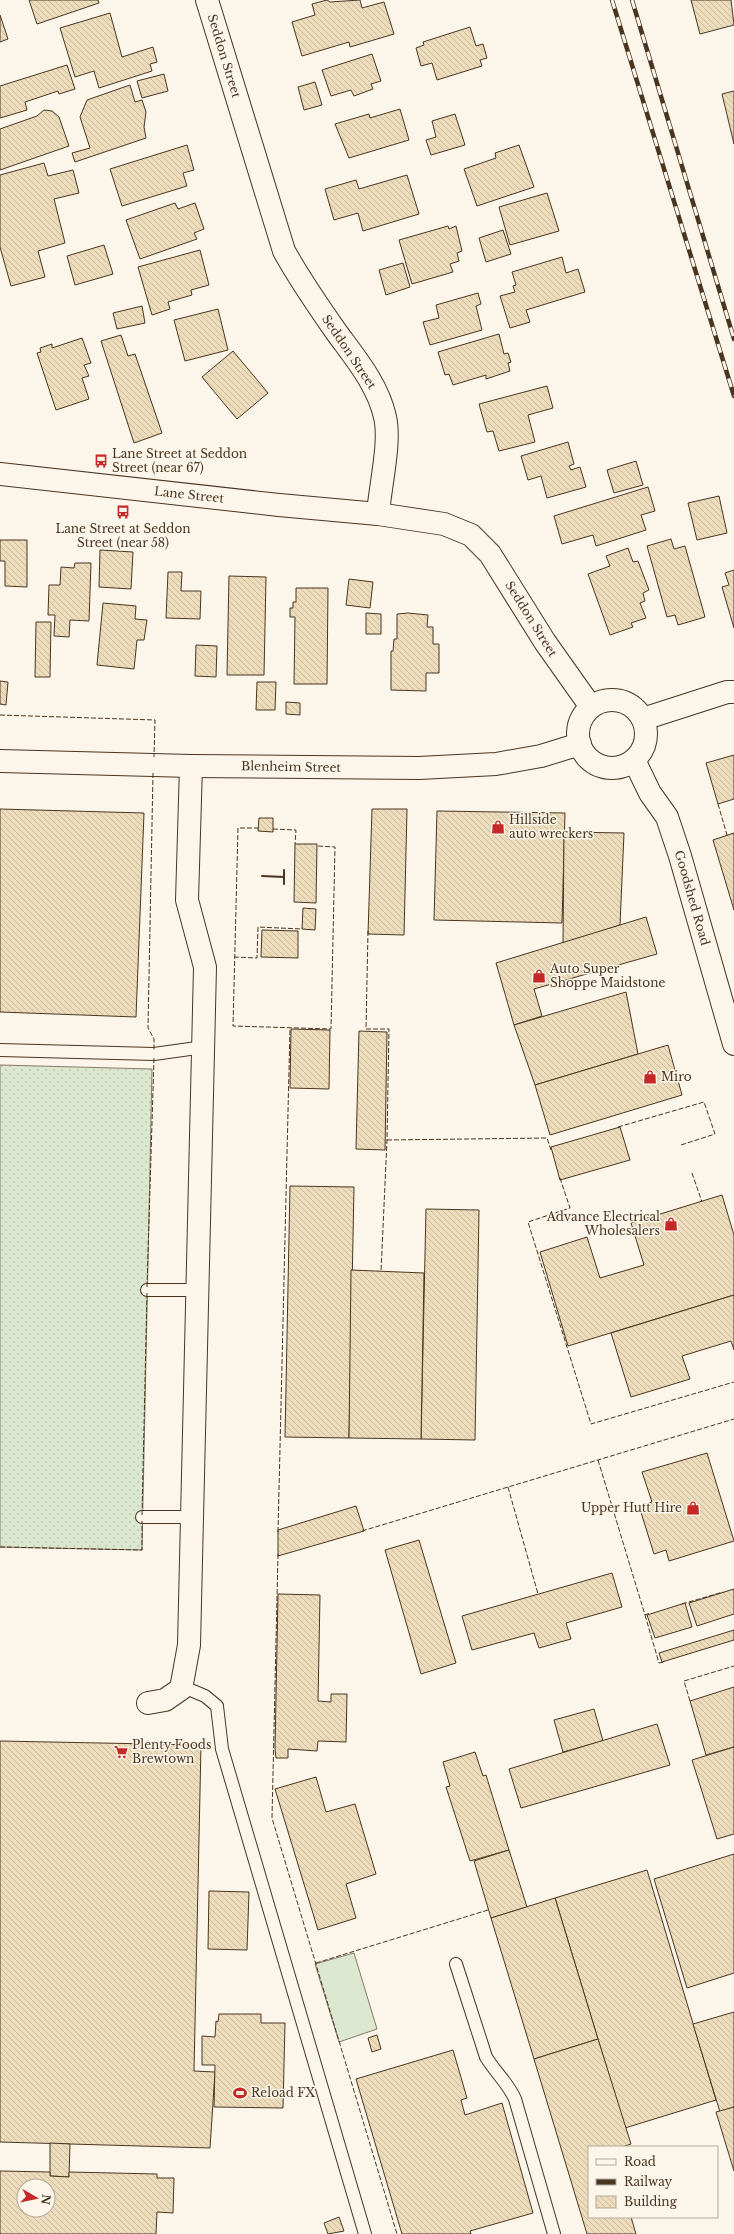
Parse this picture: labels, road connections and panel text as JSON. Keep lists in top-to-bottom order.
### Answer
{
  "streets": {
    "street": [
      "Seddon Street",
      "Lane Street",
      "Blenheim Street",
      "Goodshed Road"
    ]
  },
  "crossings": [
    ["Seddon Street", "Lane Street"],
    ["Seddon Street", "Blenheim Street"],
    ["Seddon Street", "Goodshed Road"],
    ["Blenheim Street", "Goodshed Road"]
  ],
  "places": {
    "bus stop": ["Lane Street at Seddon Street (near 67)", "Lane Street at Seddon Street (near 58)"],
    "shop": [
      "Hillside auto wreckers",
      "Auto Super Shoppe Maidstone",
      "Miro",
      "Advance Electrical Wholesalers",
      "Upper Hutt Hire"
    ],
    "supermarket": ["Plenty Foods Brewtown"],
    "sports": ["Reload FX"]
  },
  "legend": ["Road", "Railway", "Building"],
  "north": "right"
}
